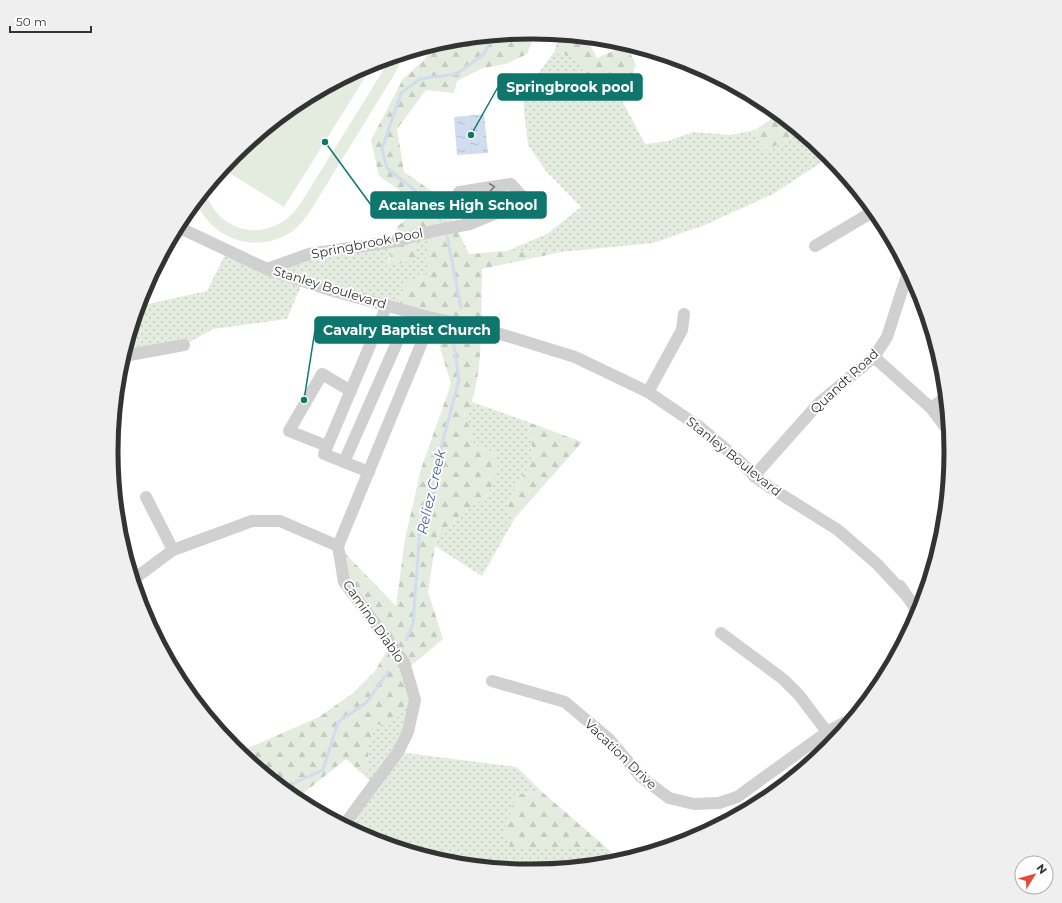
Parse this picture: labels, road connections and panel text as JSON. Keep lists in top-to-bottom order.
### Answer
{
  "streets": {
    "street": [
      "Springbrook Pool",
      "Stanley Boulevard",
      "Quandt Road",
      "Camino Diablo",
      "Vacation Drive"
    ]
  },
  "crossings": [
    ["Springbrook Pool", "Stanley Boulevard"],
    ["Stanley Boulevard", "Quandt Road"]
  ],
  "water": ["Reliez Creek"],
  "places": ["Springbrook pool", "Acalanes High School", "Cavalry Baptist Church"],
  "scale_bar": "50 m",
  "north": "top right"
}
